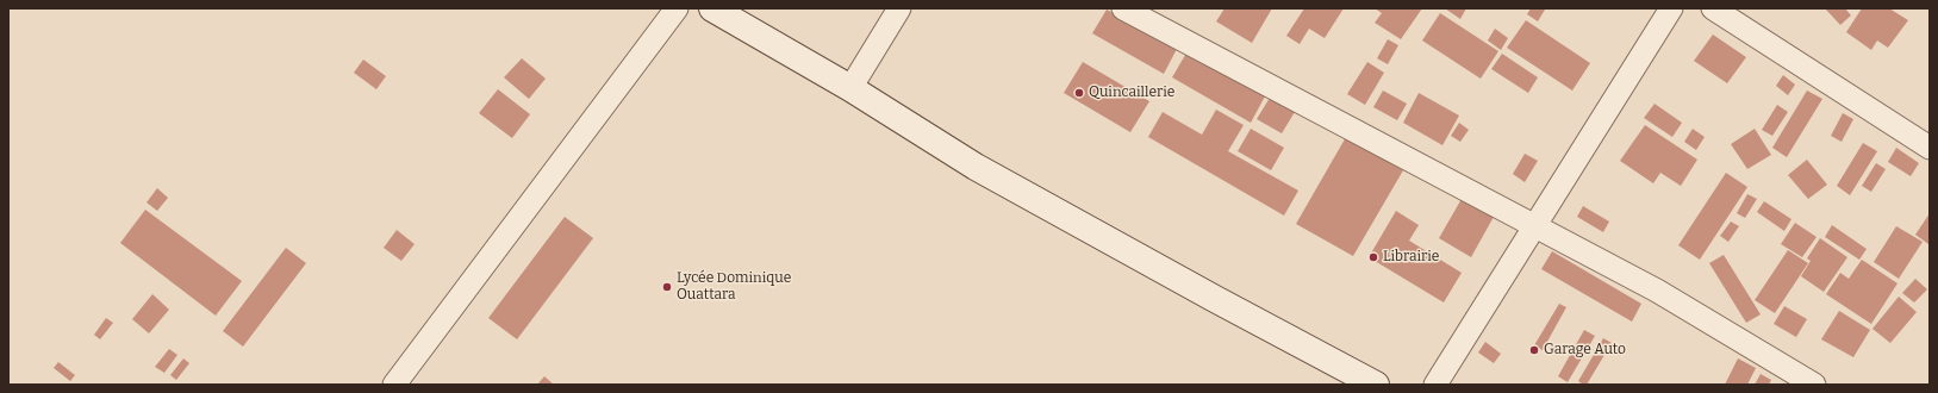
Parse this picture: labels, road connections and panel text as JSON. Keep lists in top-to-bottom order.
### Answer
{
  "places": [
    "Quincaillerie",
    "Librairie",
    "Lycée Dominique Ouattara",
    "Garage Auto"
  ]
}
